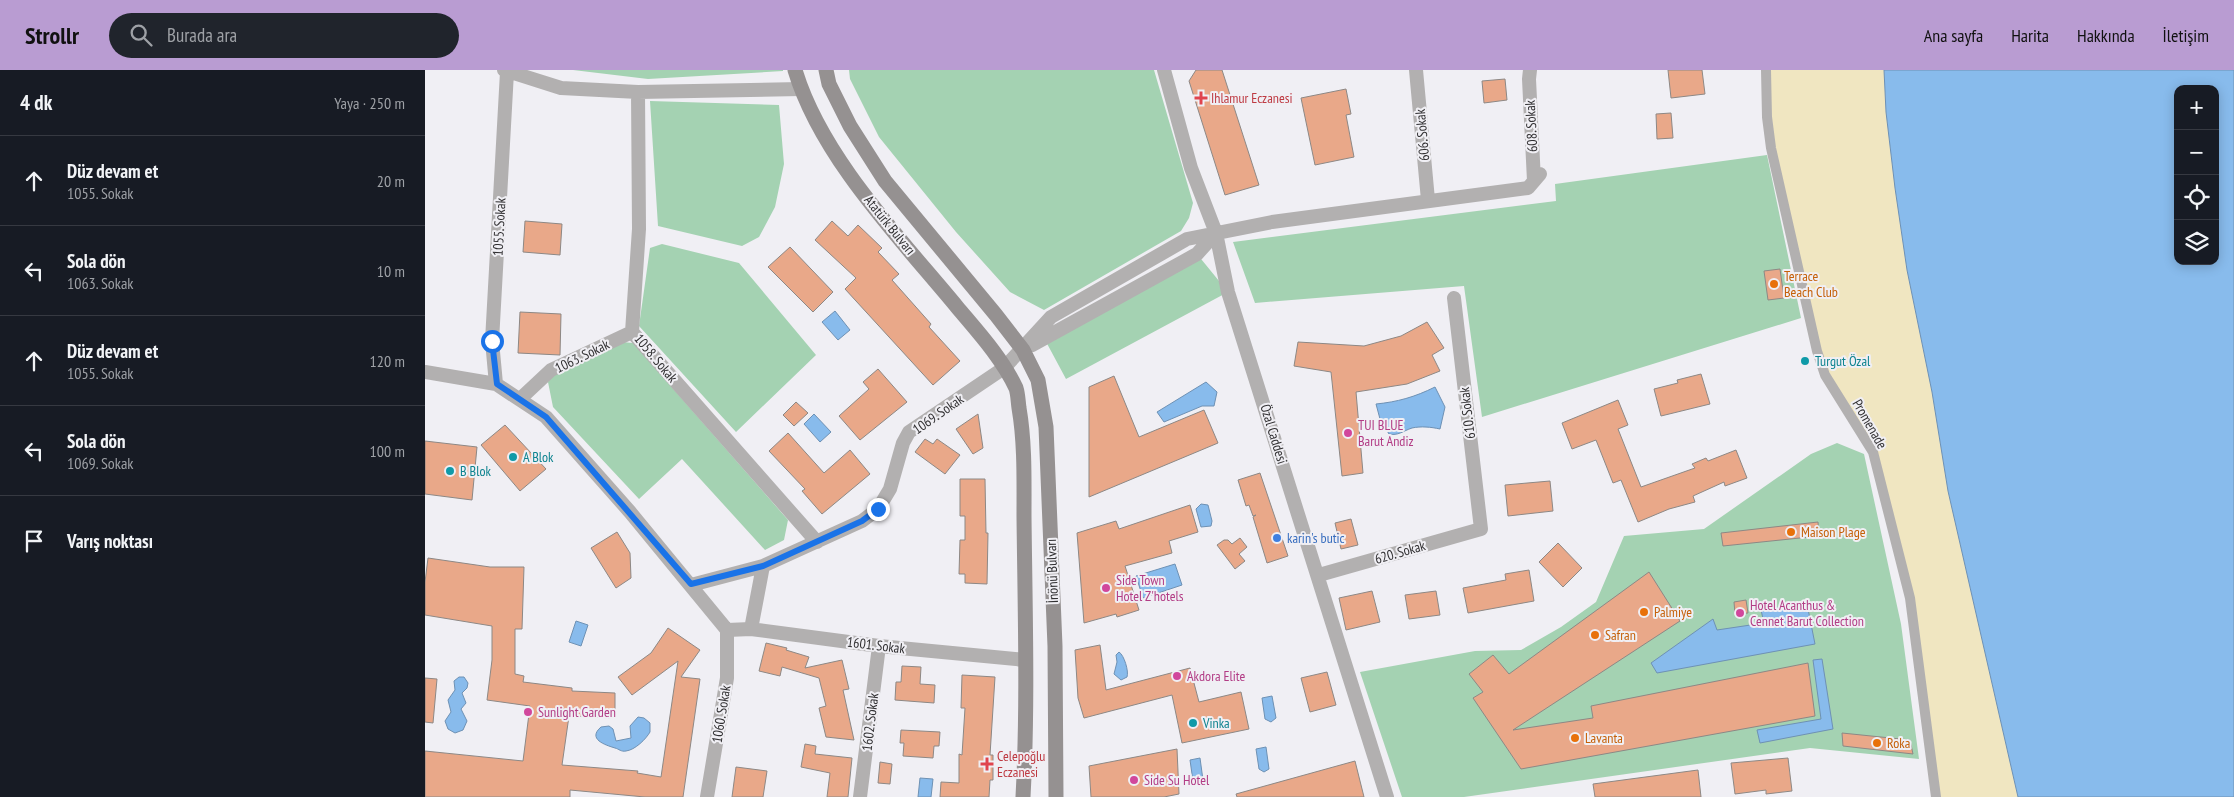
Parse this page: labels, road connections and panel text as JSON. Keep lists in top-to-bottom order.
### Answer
{
  "streets": {
    "main road": ["Atatürk Bulvarı", "İnönü Bulvarı"],
    "street": [
      "608. Sokak",
      "606. Sokak",
      "1055. Sokak",
      "1063. Sokak",
      "1058. Sokak",
      "610. Sokak",
      "1069. Sokak",
      "Promenade",
      "Özal Caddesi",
      "620. Sokak",
      "1601. Sokak",
      "1060. Sokak",
      "1602. Sokak"
    ]
  },
  "crossings": [
    ["608. Sokak", "606. Sokak"],
    ["Atatürk Bulvarı", "1069. Sokak"],
    ["Atatürk Bulvarı", "İnönü Bulvarı"],
    ["1063. Sokak", "1058. Sokak"],
    ["1058. Sokak", "1069. Sokak"],
    ["610. Sokak", "620. Sokak"],
    ["1069. Sokak", "Özal Caddesi"],
    ["1069. Sokak", "İnönü Bulvarı"],
    ["Özal Caddesi", "620. Sokak"],
    ["İnönü Bulvarı", "1601. Sokak"],
    ["1601. Sokak", "1060. Sokak"],
    ["1601. Sokak", "1602. Sokak"]
  ],
  "places": {
    "health": ["Ihlamur Eczanesi", "Celepoğlu Eczanesi"],
    "other": [
      "Terrace Beach Club",
      "Turgut Özal",
      "TUI BLUE Barut Andiz",
      "A Blok",
      "B Blok",
      "Maison Plage",
      "karin's butic",
      "Side Town Hotel Z'hotels",
      "Palmiye",
      "Hotel Acanthus & Cennet Barut Collection",
      "Safran",
      "Akdora Elite",
      "Sunlight Garden",
      "Vinka",
      "Lavanta",
      "Roka",
      "Side Su Hotel"
    ]
  },
  "page": {
    "header": "Strollr",
    "search": "Burada ara",
    "nav": [
      "Ana sayfa",
      "Harita",
      "Hakkında",
      "İletişim"
    ],
    "heading": ["4 dk", "Yaya · 250 m"],
    "map_buttons": ["+", "−"],
    "list": [
      ["Düz devam et", "1055. Sokak", "20 m"],
      ["Sola dön", "1063. Sokak", "10 m"],
      ["Düz devam et", "1055. Sokak", "120 m"],
      ["Sola dön", "1069. Sokak", "100 m"],
      "Varış noktası"
    ]
  }
}
